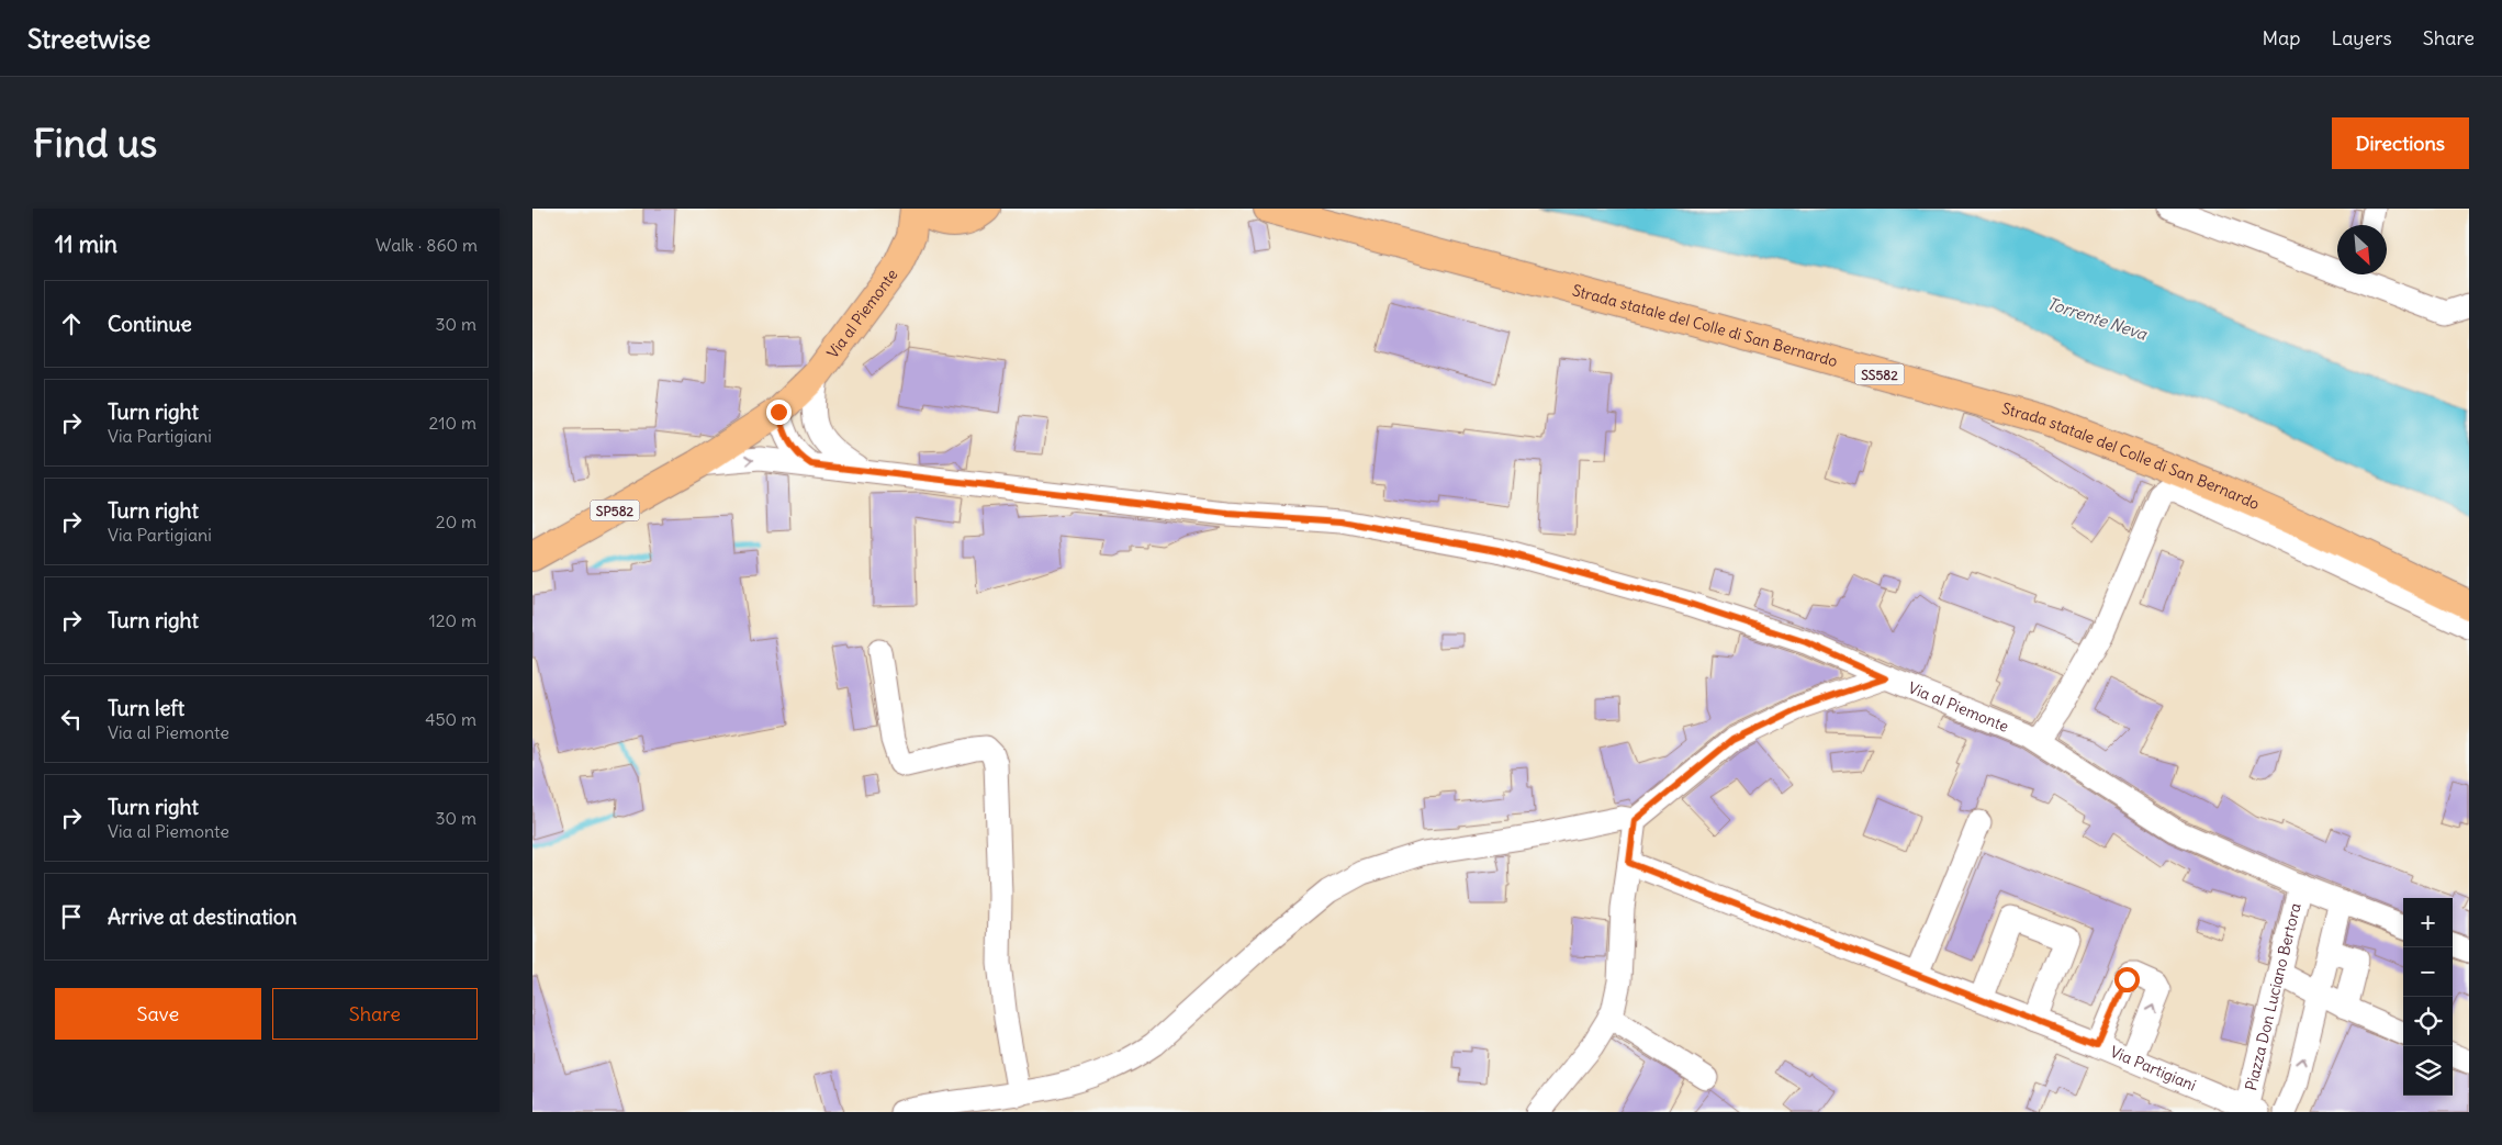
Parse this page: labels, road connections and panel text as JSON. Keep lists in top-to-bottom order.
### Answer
{
  "streets": {
    "main road": [
      "Via al Piemonte",
      "Strada statale del Colle di San Bernardo",
      "SS582",
      "SP582"
    ],
    "street": ["Piazza Don Luciano Bertora", "Via Partigiani"]
  },
  "crossings": [
    ["Via al Piemonte", "Piazza Don Luciano Bertora"],
    ["Piazza Don Luciano Bertora", "Via Partigiani"]
  ],
  "water": ["Torrente Neva"],
  "north": "bottom right",
  "page": {
    "header": "Streetwise",
    "nav": ["Map", "Layers", "Share"],
    "buttons": [
      "Directions",
      ["Save", "Share"]
    ],
    "title": "Find us",
    "heading": ["11 min", "Walk · 860 m"],
    "list": [
      ["Continue", "30 m"],
      ["Turn right", "Via Partigiani", "210 m"],
      ["Turn right", "Via Partigiani", "20 m"],
      ["Turn right", "120 m"],
      ["Turn left", "Via al Piemonte", "450 m"],
      ["Turn right", "Via al Piemonte", "30 m"],
      "Arrive at destination"
    ],
    "map_buttons": ["+", "−"]
  }
}
